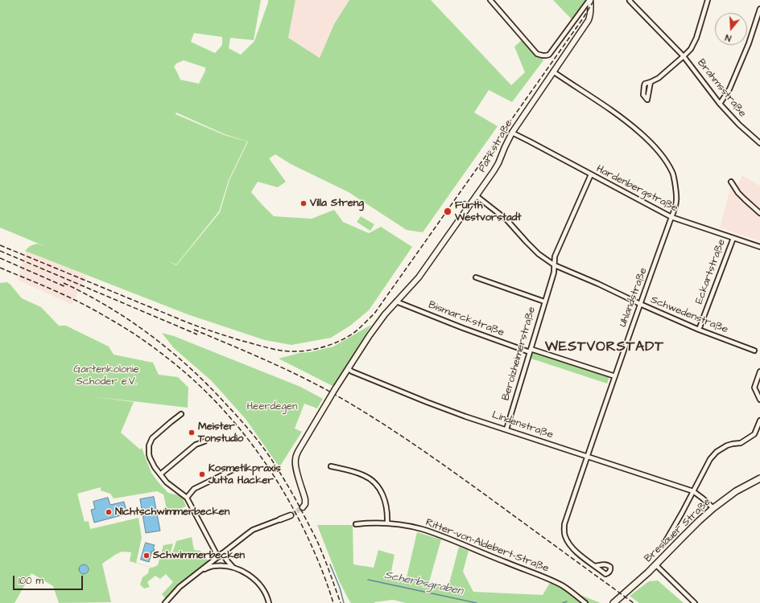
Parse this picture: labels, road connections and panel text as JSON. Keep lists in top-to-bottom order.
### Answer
{
  "streets": {
    "main road": ["Breslauer Straße"],
    "street": [
      "Brahmsstraße",
      "Parkstraße",
      "Hardenbergstraße",
      "Eckartstraße",
      "Uhlandstraße",
      "Schwedenstraße",
      "Bismarckstraße",
      "Berolzheimerstraße",
      "Lindenstraße",
      "Ritter-von-Aldebert-Straße"
    ]
  },
  "crossings": [
    ["Parkstraße", "Hardenbergstraße"],
    ["Parkstraße", "Uhlandstraße"],
    ["Parkstraße", "Schwedenstraße"],
    ["Parkstraße", "Bismarckstraße"],
    ["Parkstraße", "Lindenstraße"],
    ["Hardenbergstraße", "Eckartstraße"],
    ["Hardenbergstraße", "Uhlandstraße"],
    ["Hardenbergstraße", "Berolzheimerstraße"],
    ["Eckartstraße", "Schwedenstraße"],
    ["Uhlandstraße", "Schwedenstraße"],
    ["Uhlandstraße", "Bismarckstraße"],
    ["Uhlandstraße", "Lindenstraße"],
    ["Schwedenstraße", "Berolzheimerstraße"],
    ["Bismarckstraße", "Berolzheimerstraße"],
    ["Berolzheimerstraße", "Lindenstraße"],
    ["Lindenstraße", "Breslauer Straße"]
  ],
  "districts": ["WESTVORSTADT"],
  "water": ["Scherbsgraben"],
  "parks": ["Gartenkolonie Schoder e.V.", "Heerdegen"],
  "places": [
    "Villa Streng",
    "Fürth Westvorstadt",
    "Meister Tonstudio",
    "Kosmetikpraxis Jutta Hacker",
    "Nichtschwimmerbecken",
    "Schwimmerbecken"
  ],
  "scale_bar": "100 m",
  "north": "bottom"
}
